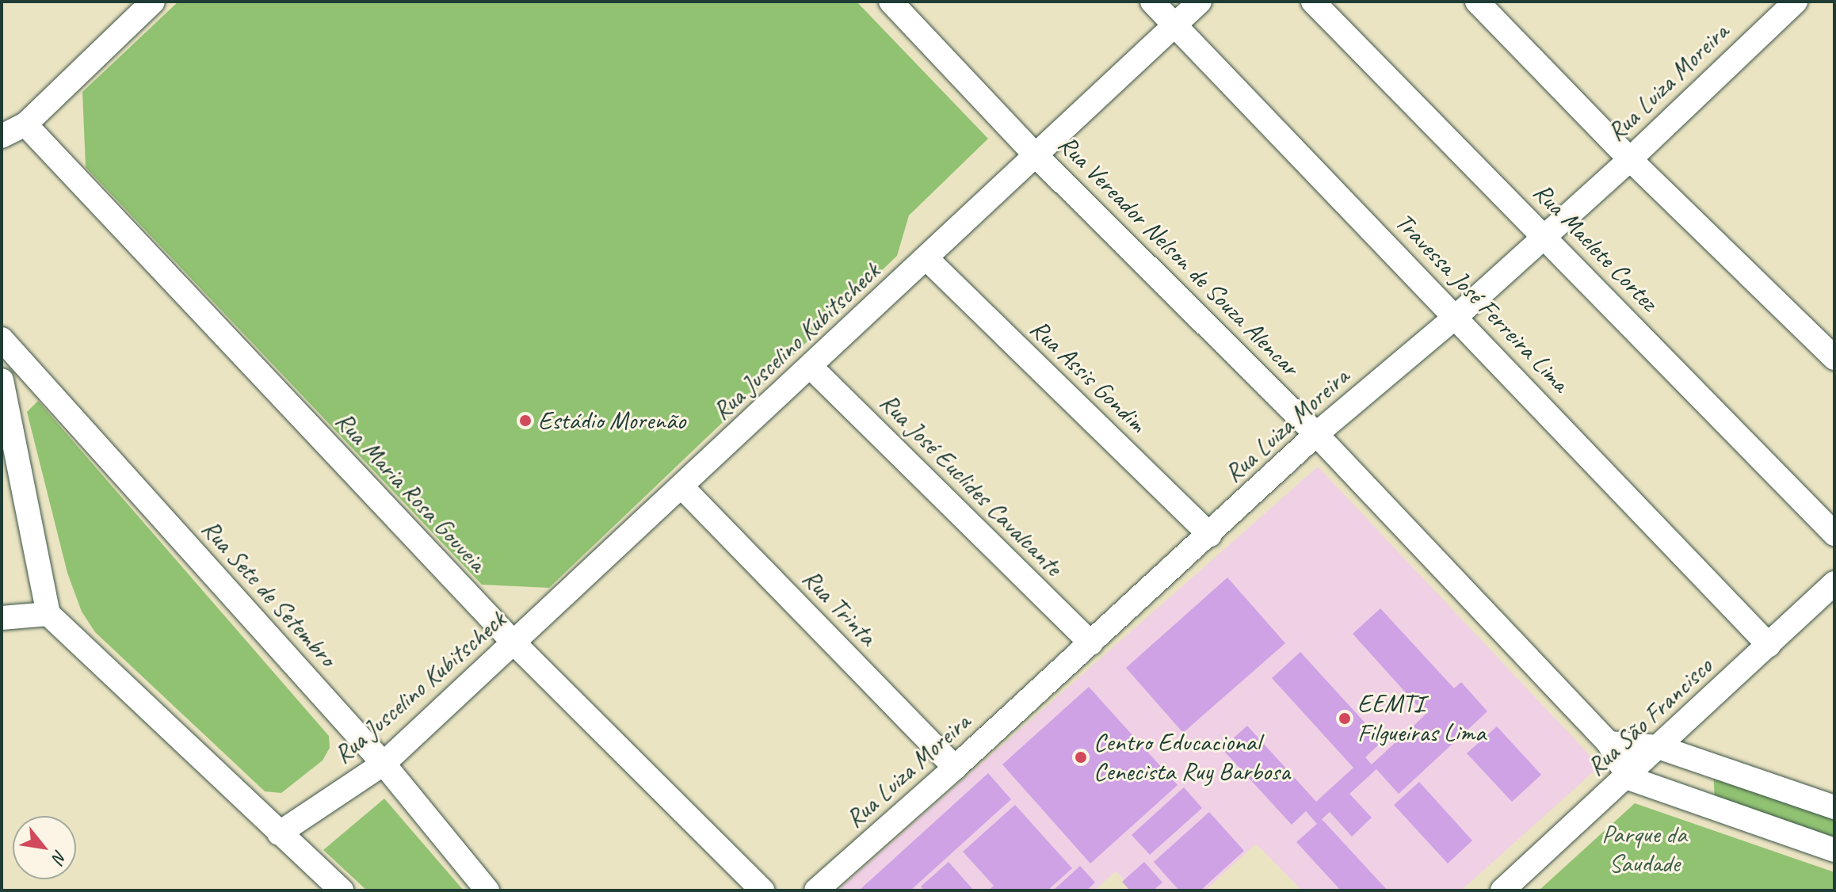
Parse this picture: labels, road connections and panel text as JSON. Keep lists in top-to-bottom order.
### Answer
{
  "streets": {
    "street": [
      "Rua Luiza Moreira",
      "Rua Maelete Cortez",
      "Rua Vereador Nelson de Souza Alencar",
      "Travessa José Ferreira Lima",
      "Rua Juscelino Kubitscheck",
      "Rua Assis Gondim",
      "Rua José Euclides Cavalcante",
      "Rua Maria Rosa Gouveia",
      "Rua Sete de Setembro",
      "Rua Trinta",
      "Rua São Francisco"
    ]
  },
  "crossings": [
    ["Rua Luiza Moreira", "Rua Maelete Cortez"],
    ["Rua Luiza Moreira", "Rua Vereador Nelson de Souza Alencar"],
    ["Rua Luiza Moreira", "Travessa José Ferreira Lima"],
    ["Rua Luiza Moreira", "Rua Assis Gondim"],
    ["Rua Luiza Moreira", "Rua José Euclides Cavalcante"],
    ["Rua Luiza Moreira", "Rua Trinta"],
    ["Rua Vereador Nelson de Souza Alencar", "Rua Juscelino Kubitscheck"],
    ["Rua Vereador Nelson de Souza Alencar", "Rua São Francisco"],
    ["Travessa José Ferreira Lima", "Rua Juscelino Kubitscheck"],
    ["Travessa José Ferreira Lima", "Rua São Francisco"],
    ["Rua Juscelino Kubitscheck", "Rua Assis Gondim"],
    ["Rua Juscelino Kubitscheck", "Rua José Euclides Cavalcante"],
    ["Rua Juscelino Kubitscheck", "Rua Maria Rosa Gouveia"],
    ["Rua Juscelino Kubitscheck", "Rua Sete de Setembro"],
    ["Rua Juscelino Kubitscheck", "Rua Trinta"]
  ],
  "parks": ["Parque da Saudade"],
  "places": ["Estádio Morenão", "EEMTI Filgueiras Lima", "Centro Educacional Cenecista Ruy Barbosa"],
  "north": "bottom right"
}
